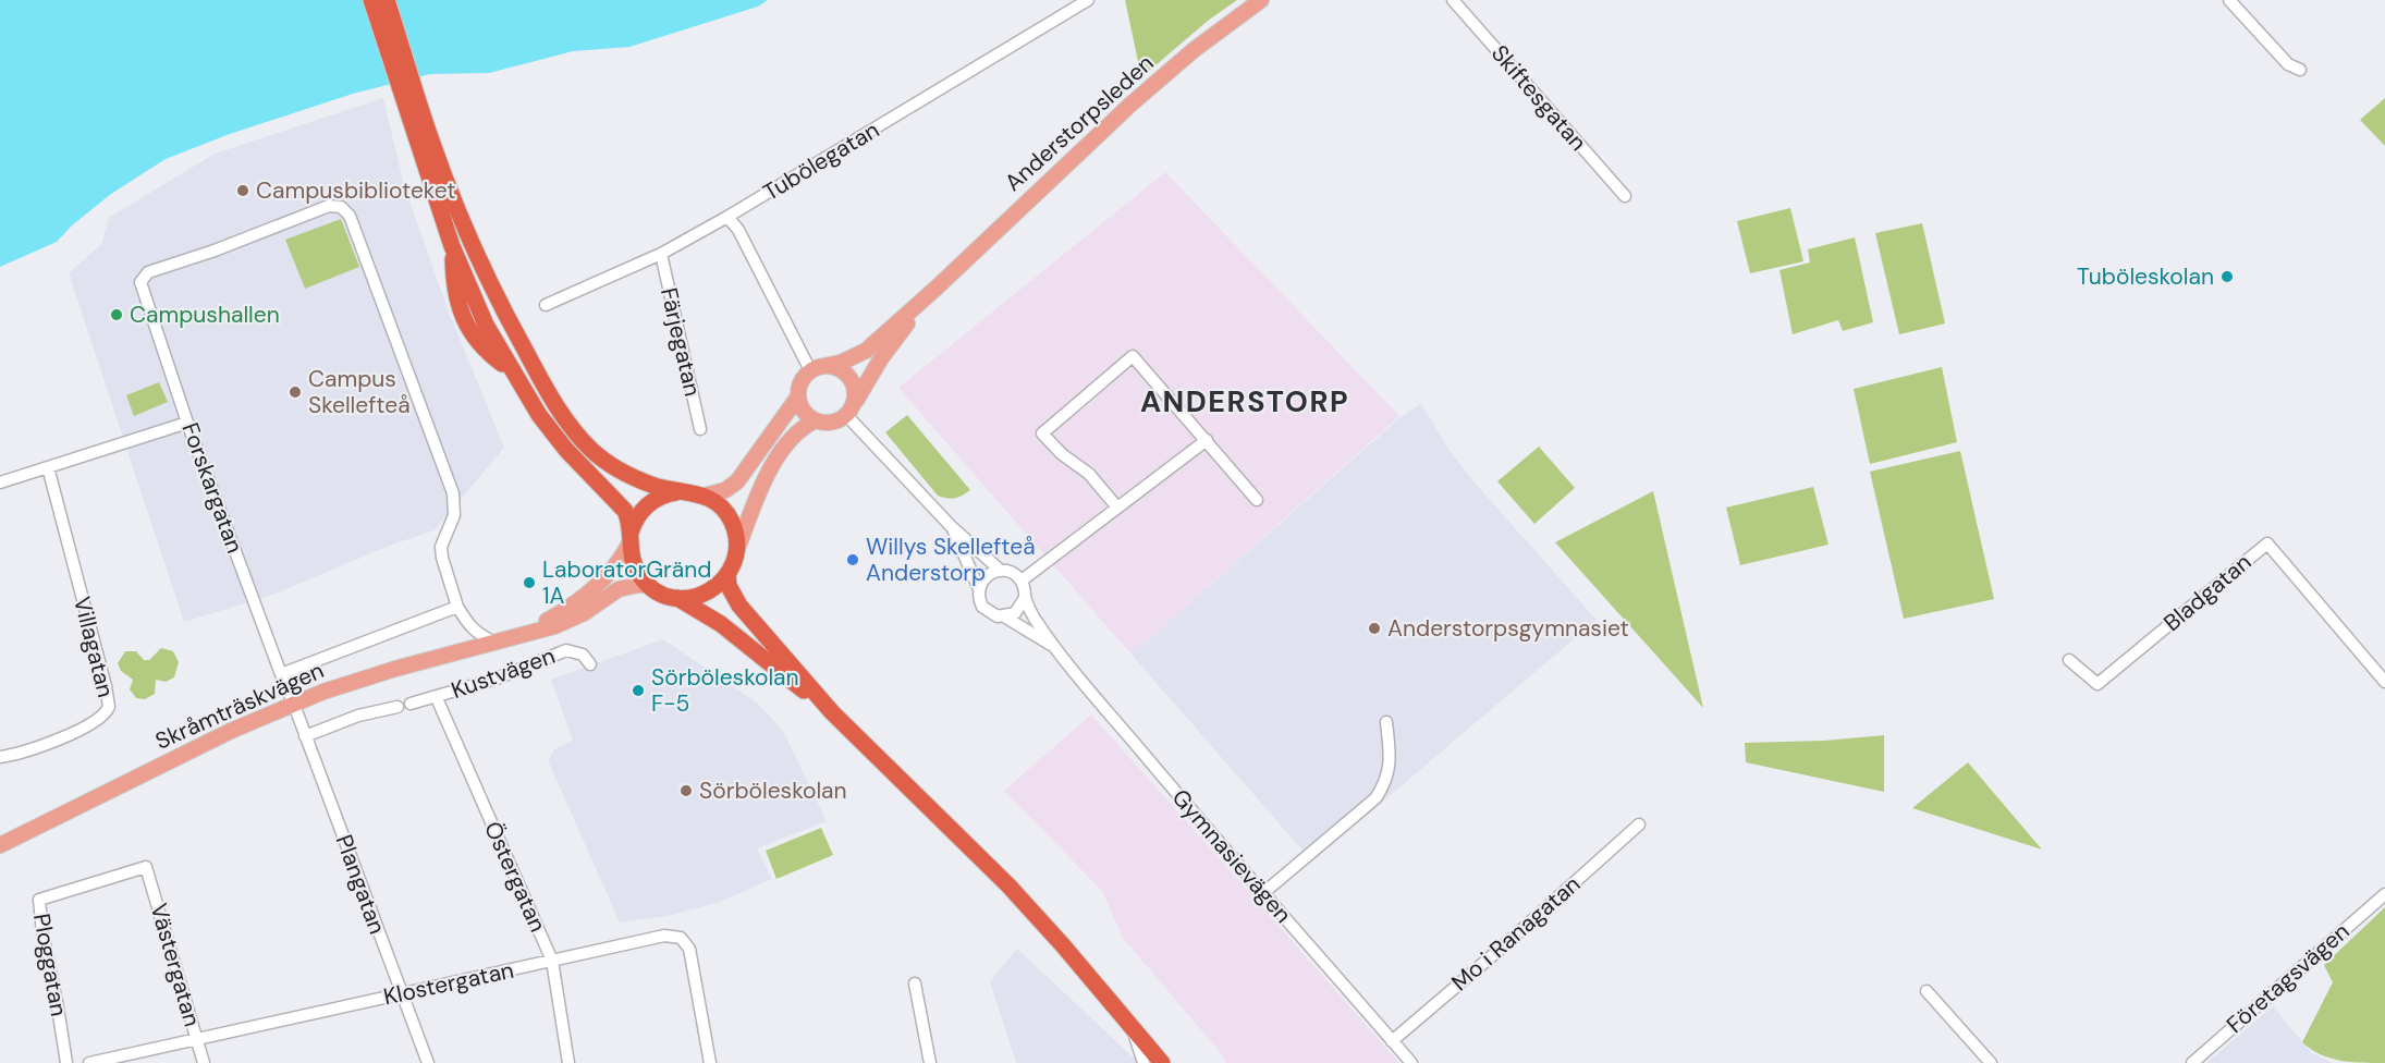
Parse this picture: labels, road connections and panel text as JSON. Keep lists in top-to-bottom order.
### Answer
{
  "streets": {
    "main road": ["Anderstorpsleden", "Skråmträskvägen"],
    "street": [
      "Skiftesgatan",
      "Tubölegatan",
      "Färjegatan",
      "Forskargatan",
      "Bladgatan",
      "Villagatan",
      "Kustvägen",
      "Gymnasievägen",
      "Östergatan",
      "Plangatan",
      "Mo i Ranagatan",
      "Ploggatan",
      "Västergatan",
      "Företagsvägen",
      "Klostergatan"
    ]
  },
  "crossings": [
    ["Tubölegatan", "Färjegatan"],
    ["Forskargatan", "Skråmträskvägen"],
    ["Forskargatan", "Plangatan"],
    ["Kustvägen", "Östergatan"],
    ["Skråmträskvägen", "Plangatan"],
    ["Gymnasievägen", "Mo i Ranagatan"],
    ["Östergatan", "Klostergatan"],
    ["Plangatan", "Klostergatan"],
    ["Ploggatan", "Västergatan"],
    ["Västergatan", "Klostergatan"]
  ],
  "districts": ["ANDERSTORP"],
  "places": [
    "Campusbiblioteket",
    "Tuböleskolan",
    "Campushallen",
    "Campus Skellefteå",
    "Willys Skellefteå Anderstorp",
    "LaboratorGränd 1A",
    "Anderstorpsgymnasiet",
    "Sörböleskolan F-5",
    "Sörböleskolan"
  ]
}
